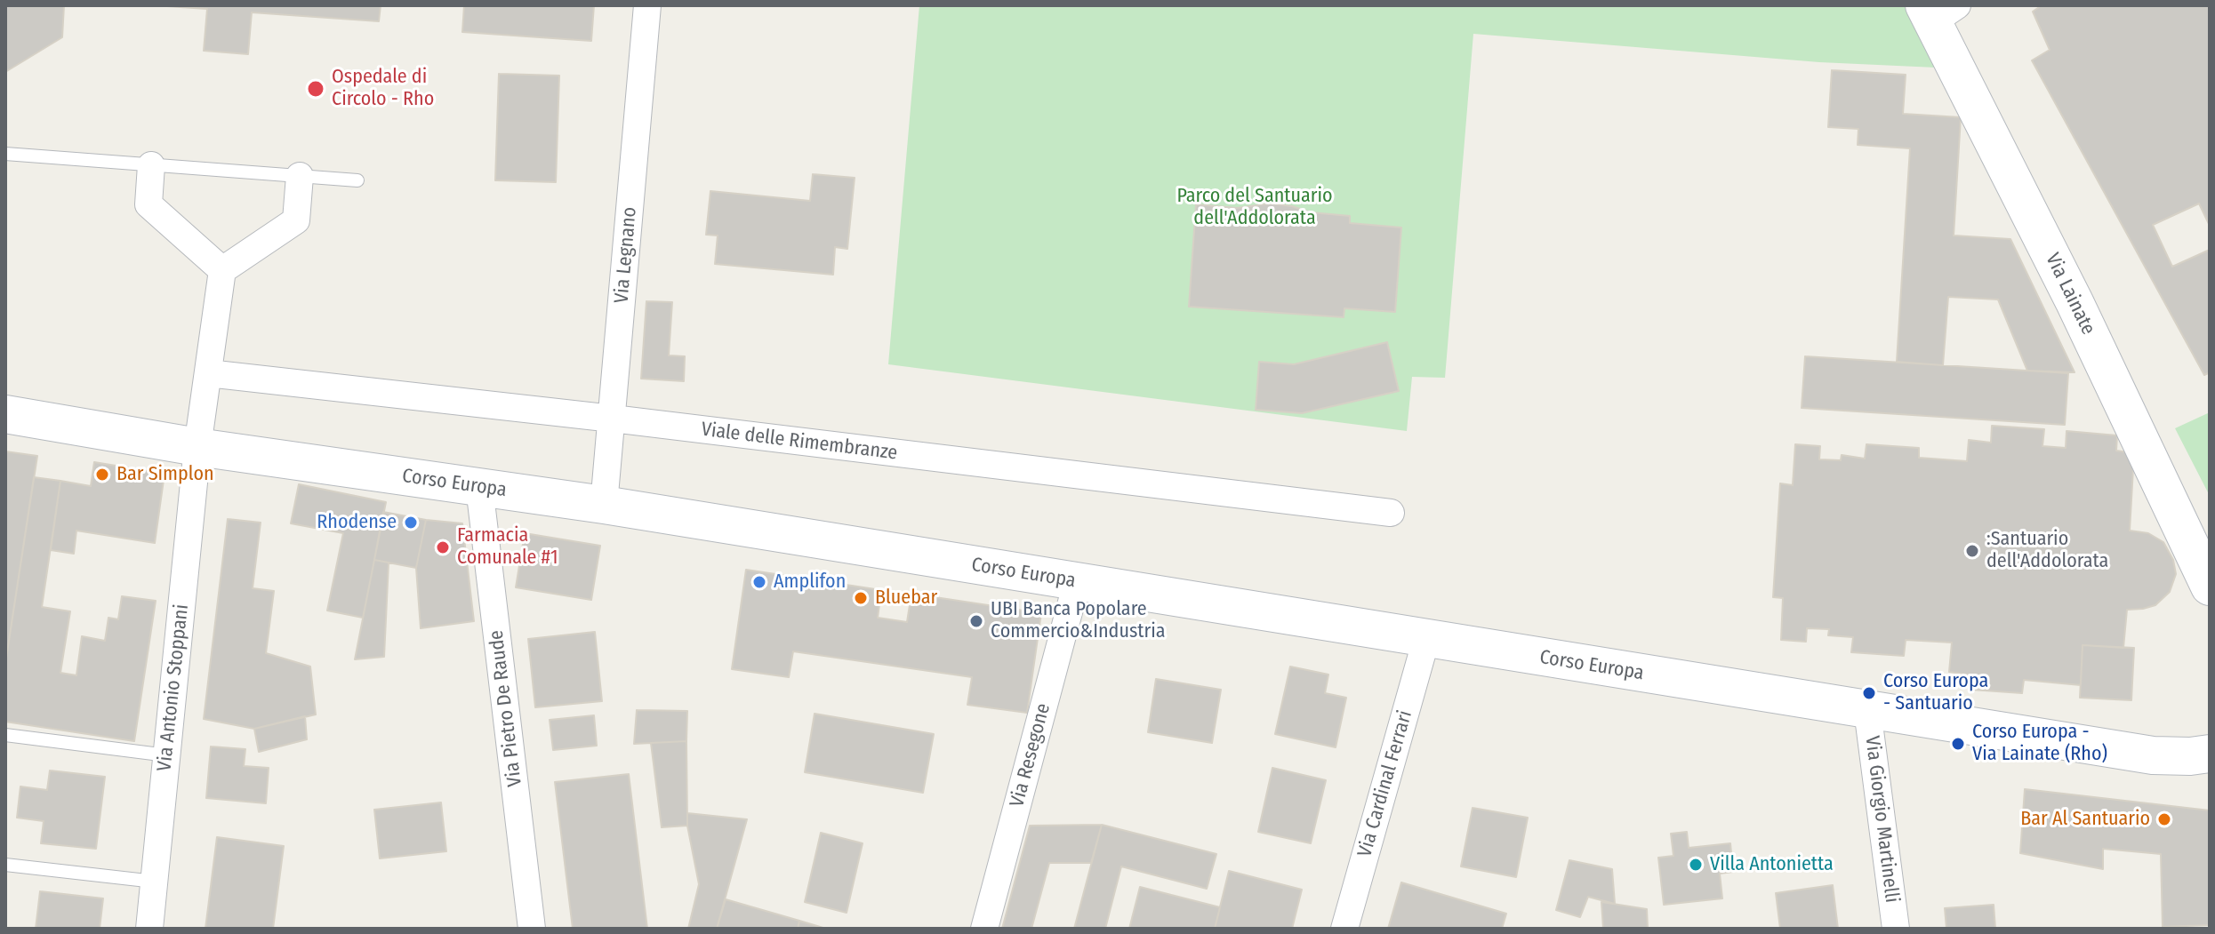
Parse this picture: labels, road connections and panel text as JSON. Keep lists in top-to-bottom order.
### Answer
{
  "streets": {
    "main road": ["Via Lainate", "Corso Europa"],
    "street": [
      "Via Legnano",
      "Viale delle Rimembranze",
      "Via Antonio Stoppani",
      "Via Pietro De Raude",
      "Via Resegone",
      "Via Cardinal Ferrari",
      "Via Giorgio Martinelli"
    ]
  },
  "crossings": [
    ["Via Legnano", "Viale delle Rimembranze"],
    ["Via Legnano", "Corso Europa"],
    ["Viale delle Rimembranze", "Via Antonio Stoppani"],
    ["Corso Europa", "Via Antonio Stoppani"],
    ["Corso Europa", "Via Pietro De Raude"],
    ["Corso Europa", "Via Resegone"],
    ["Corso Europa", "Via Cardinal Ferrari"],
    ["Corso Europa", "Via Giorgio Martinelli"]
  ],
  "parks": ["Parco del Santuario dell'Addolorata"],
  "places": [
    "Ospedale di Circolo - Rho",
    "Bar Simplon",
    "Rhodense",
    "Farmacia Comunale #1",
    ":Santuario dell'Addolorata",
    "Amplifon",
    "Bluebar",
    "UBI Banca Popolare Commercio&Industria",
    "Corso Europa - Santuario",
    "Corso Europa - Via Lainate (Rho)",
    "Bar Al Santuario",
    "Villa Antonietta"
  ]
}
